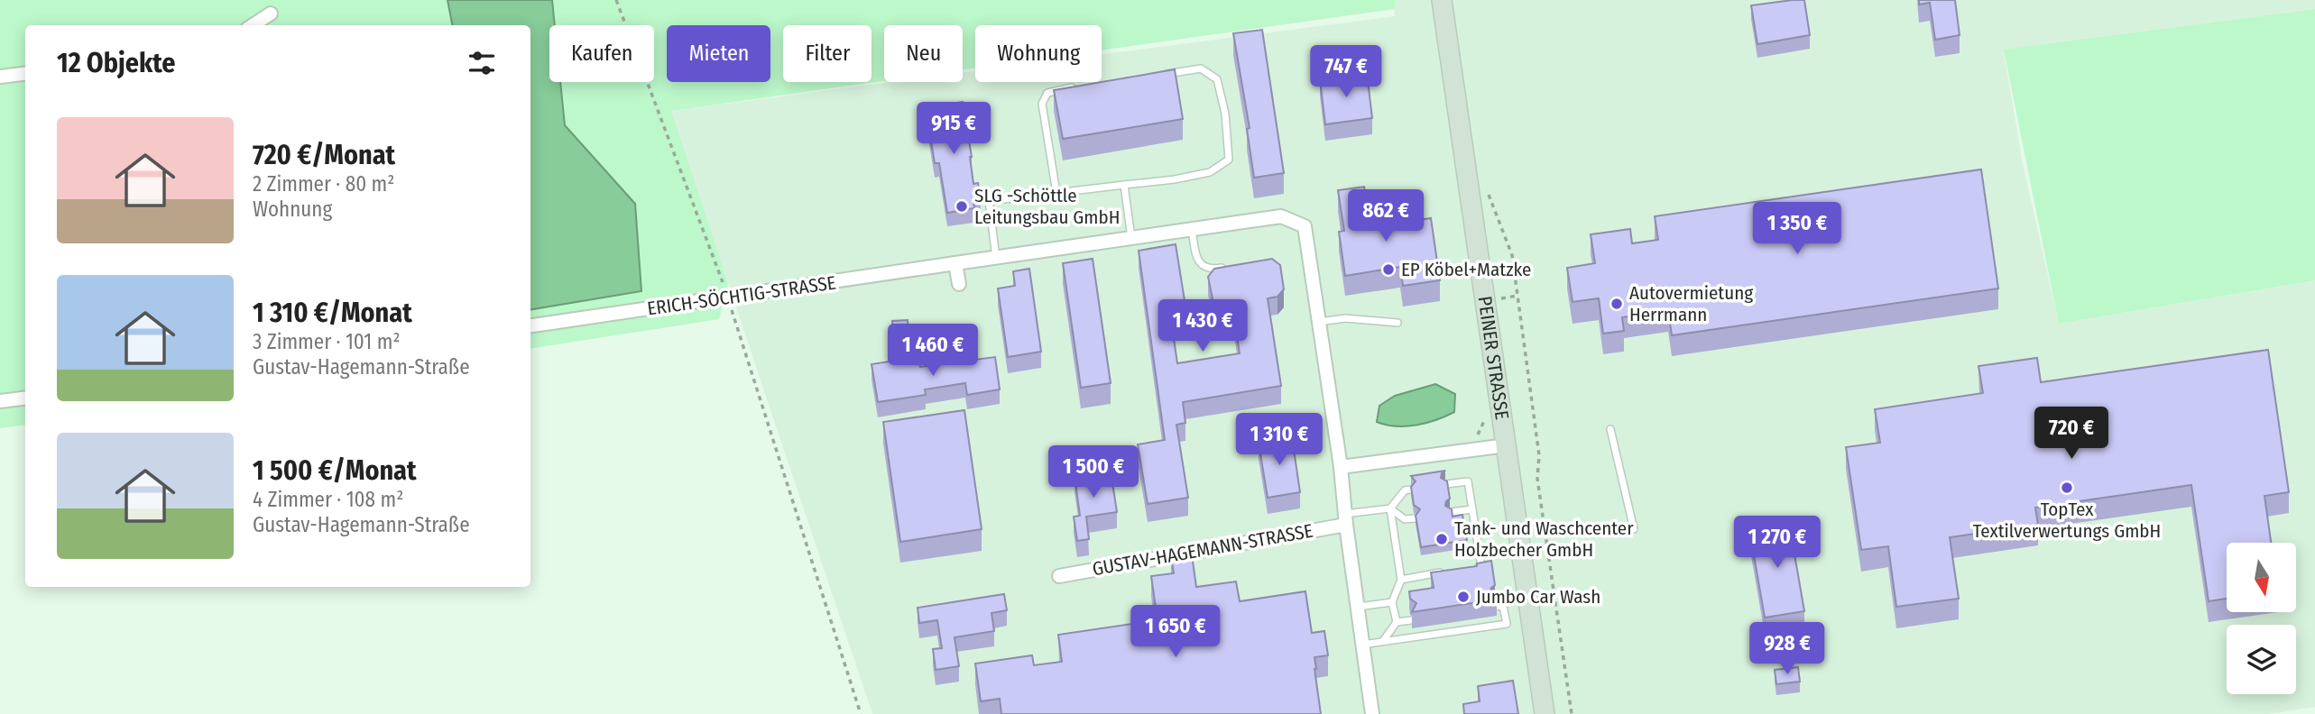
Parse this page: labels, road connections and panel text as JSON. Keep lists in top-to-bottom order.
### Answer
{
  "streets": {
    "main road": ["PEINER STRASSE"],
    "street": ["ERICH-SÖCHTIG-STRASSE", "GUSTAV-HAGEMANN-STRASSE"]
  },
  "places": [
    "SLG -Schöttle Leitungsbau GmbH",
    "EP Köbel+Matzke",
    "Autovermietung Herrmann",
    "TopTex Textilverwertungs GmbH",
    "Tank- und Waschcenter Holzbecher GmbH",
    "Jumbo Car Wash"
  ],
  "north": "bottom",
  "page": {
    "chip": [
      "Kaufen",
      "Mieten",
      "Filter",
      "Neu",
      "Wohnung"
    ],
    "heading": "12 Objekte",
    "price": [
      "747 €",
      "915 €",
      "862 €",
      "1 350 €",
      "1 430 €",
      "1 460 €",
      "720 €",
      "1 310 €",
      "1 500 €",
      "1 270 €",
      "1 650 €",
      "928 €"
    ],
    "list": [
      {
        "name": "720 €/Monat",
        "note": "2 Zimmer · 80 m² · Wohnung"
      },
      {
        "name": "1 310 €/Monat",
        "note": "3 Zimmer · 101 m² · Gustav-Hagemann-Straße"
      },
      {
        "name": "1 500 €/Monat",
        "note": "4 Zimmer · 108 m² · Gustav-Hagemann-Straße"
      }
    ]
  }
}
